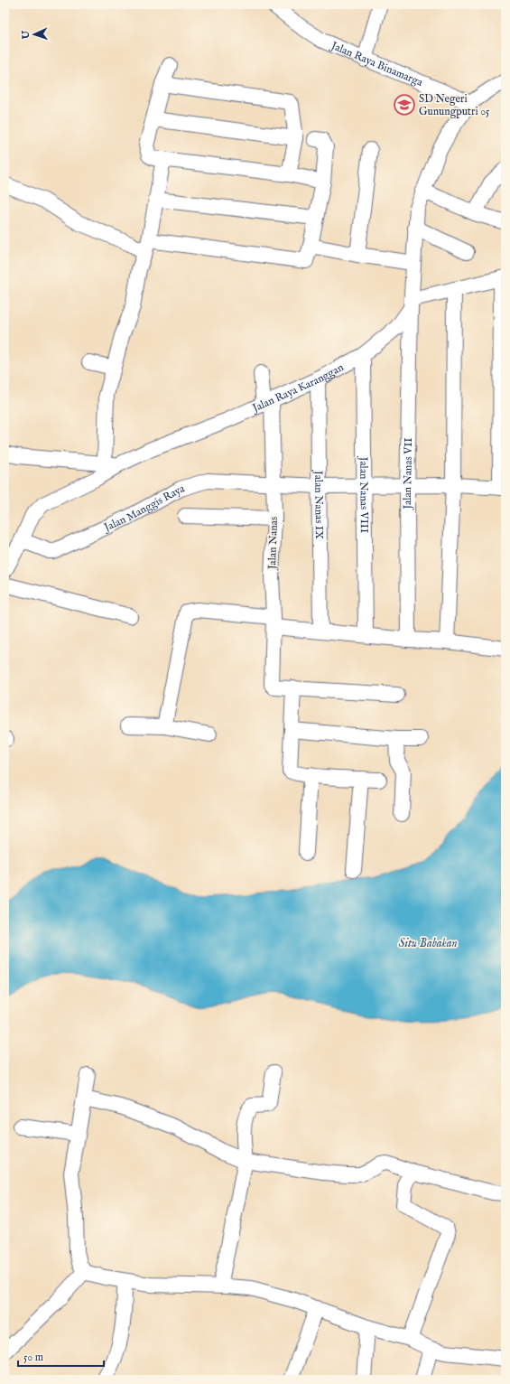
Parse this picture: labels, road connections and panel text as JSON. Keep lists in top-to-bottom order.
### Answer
{
  "streets": {
    "street": [
      "Jalan Raya Binamarga",
      "Jalan Raya Karanggan",
      "Jalan Nanas VII",
      "Jalan Nanas VIII",
      "Jalan Nanas IX",
      "Jalan Manggis Raya",
      "Jalan Nanas"
    ]
  },
  "crossings": [
    ["Jalan Raya Karanggan", "Jalan Nanas VII"],
    ["Jalan Raya Karanggan", "Jalan Nanas VIII"],
    ["Jalan Raya Karanggan", "Jalan Nanas IX"],
    ["Jalan Raya Karanggan", "Jalan Manggis Raya"],
    ["Jalan Raya Karanggan", "Jalan Nanas"],
    ["Jalan Nanas VII", "Jalan Manggis Raya"],
    ["Jalan Nanas VIII", "Jalan Manggis Raya"],
    ["Jalan Nanas IX", "Jalan Manggis Raya"],
    ["Jalan Manggis Raya", "Jalan Nanas"]
  ],
  "water": ["Situ Babakan"],
  "places": {
    "school or university": ["SD Negeri Gunungputri 05"]
  },
  "scale_bar": "50 m",
  "north": "left"
}
